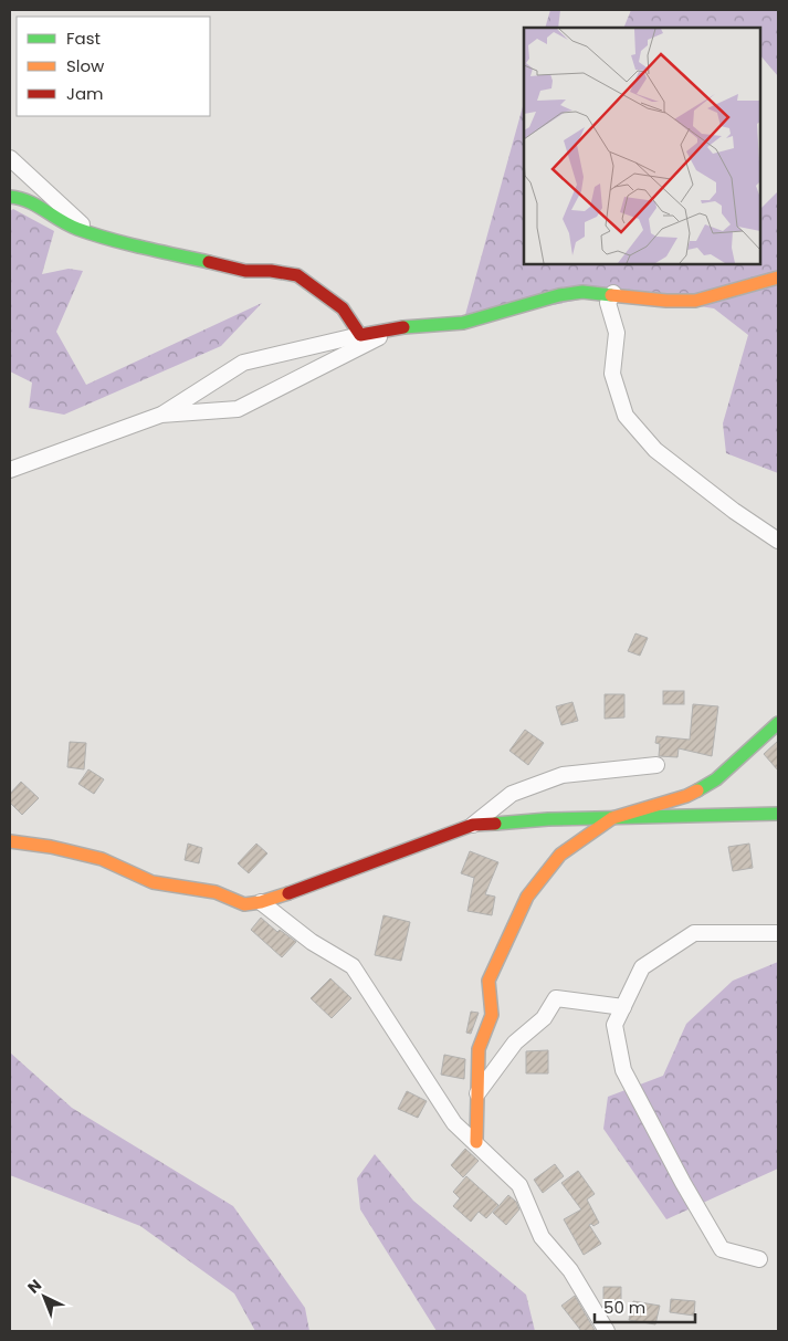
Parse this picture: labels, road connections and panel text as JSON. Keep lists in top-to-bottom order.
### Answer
{
  "legend": ["Fast", "Slow", "Jam"],
  "scale_bar": "50 m",
  "north": "top left"
}
